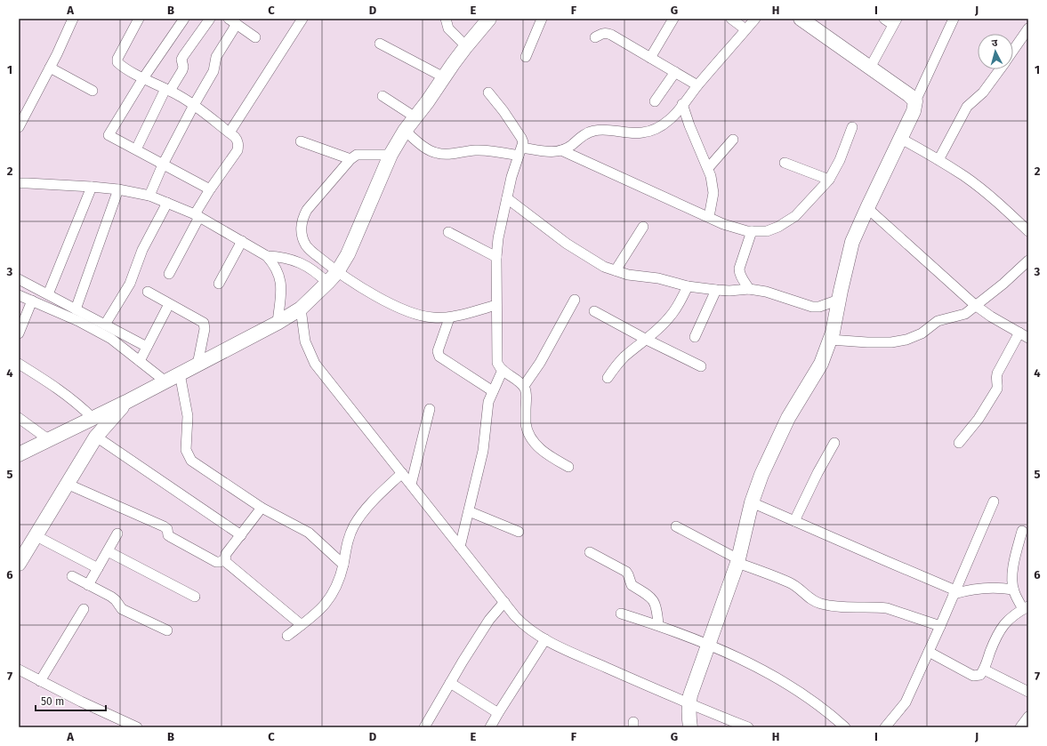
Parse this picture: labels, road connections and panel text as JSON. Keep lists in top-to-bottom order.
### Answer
{
  "scale_bar": "50 m",
  "north": "top",
  "grid": {
    "columns": [
      "A",
      "B",
      "C",
      "D",
      "E",
      "F",
      "G",
      "H",
      "I",
      "J"
    ],
    "rows": [
      "1",
      "2",
      "3",
      "4",
      "5",
      "6",
      "7"
    ]
  }
}
